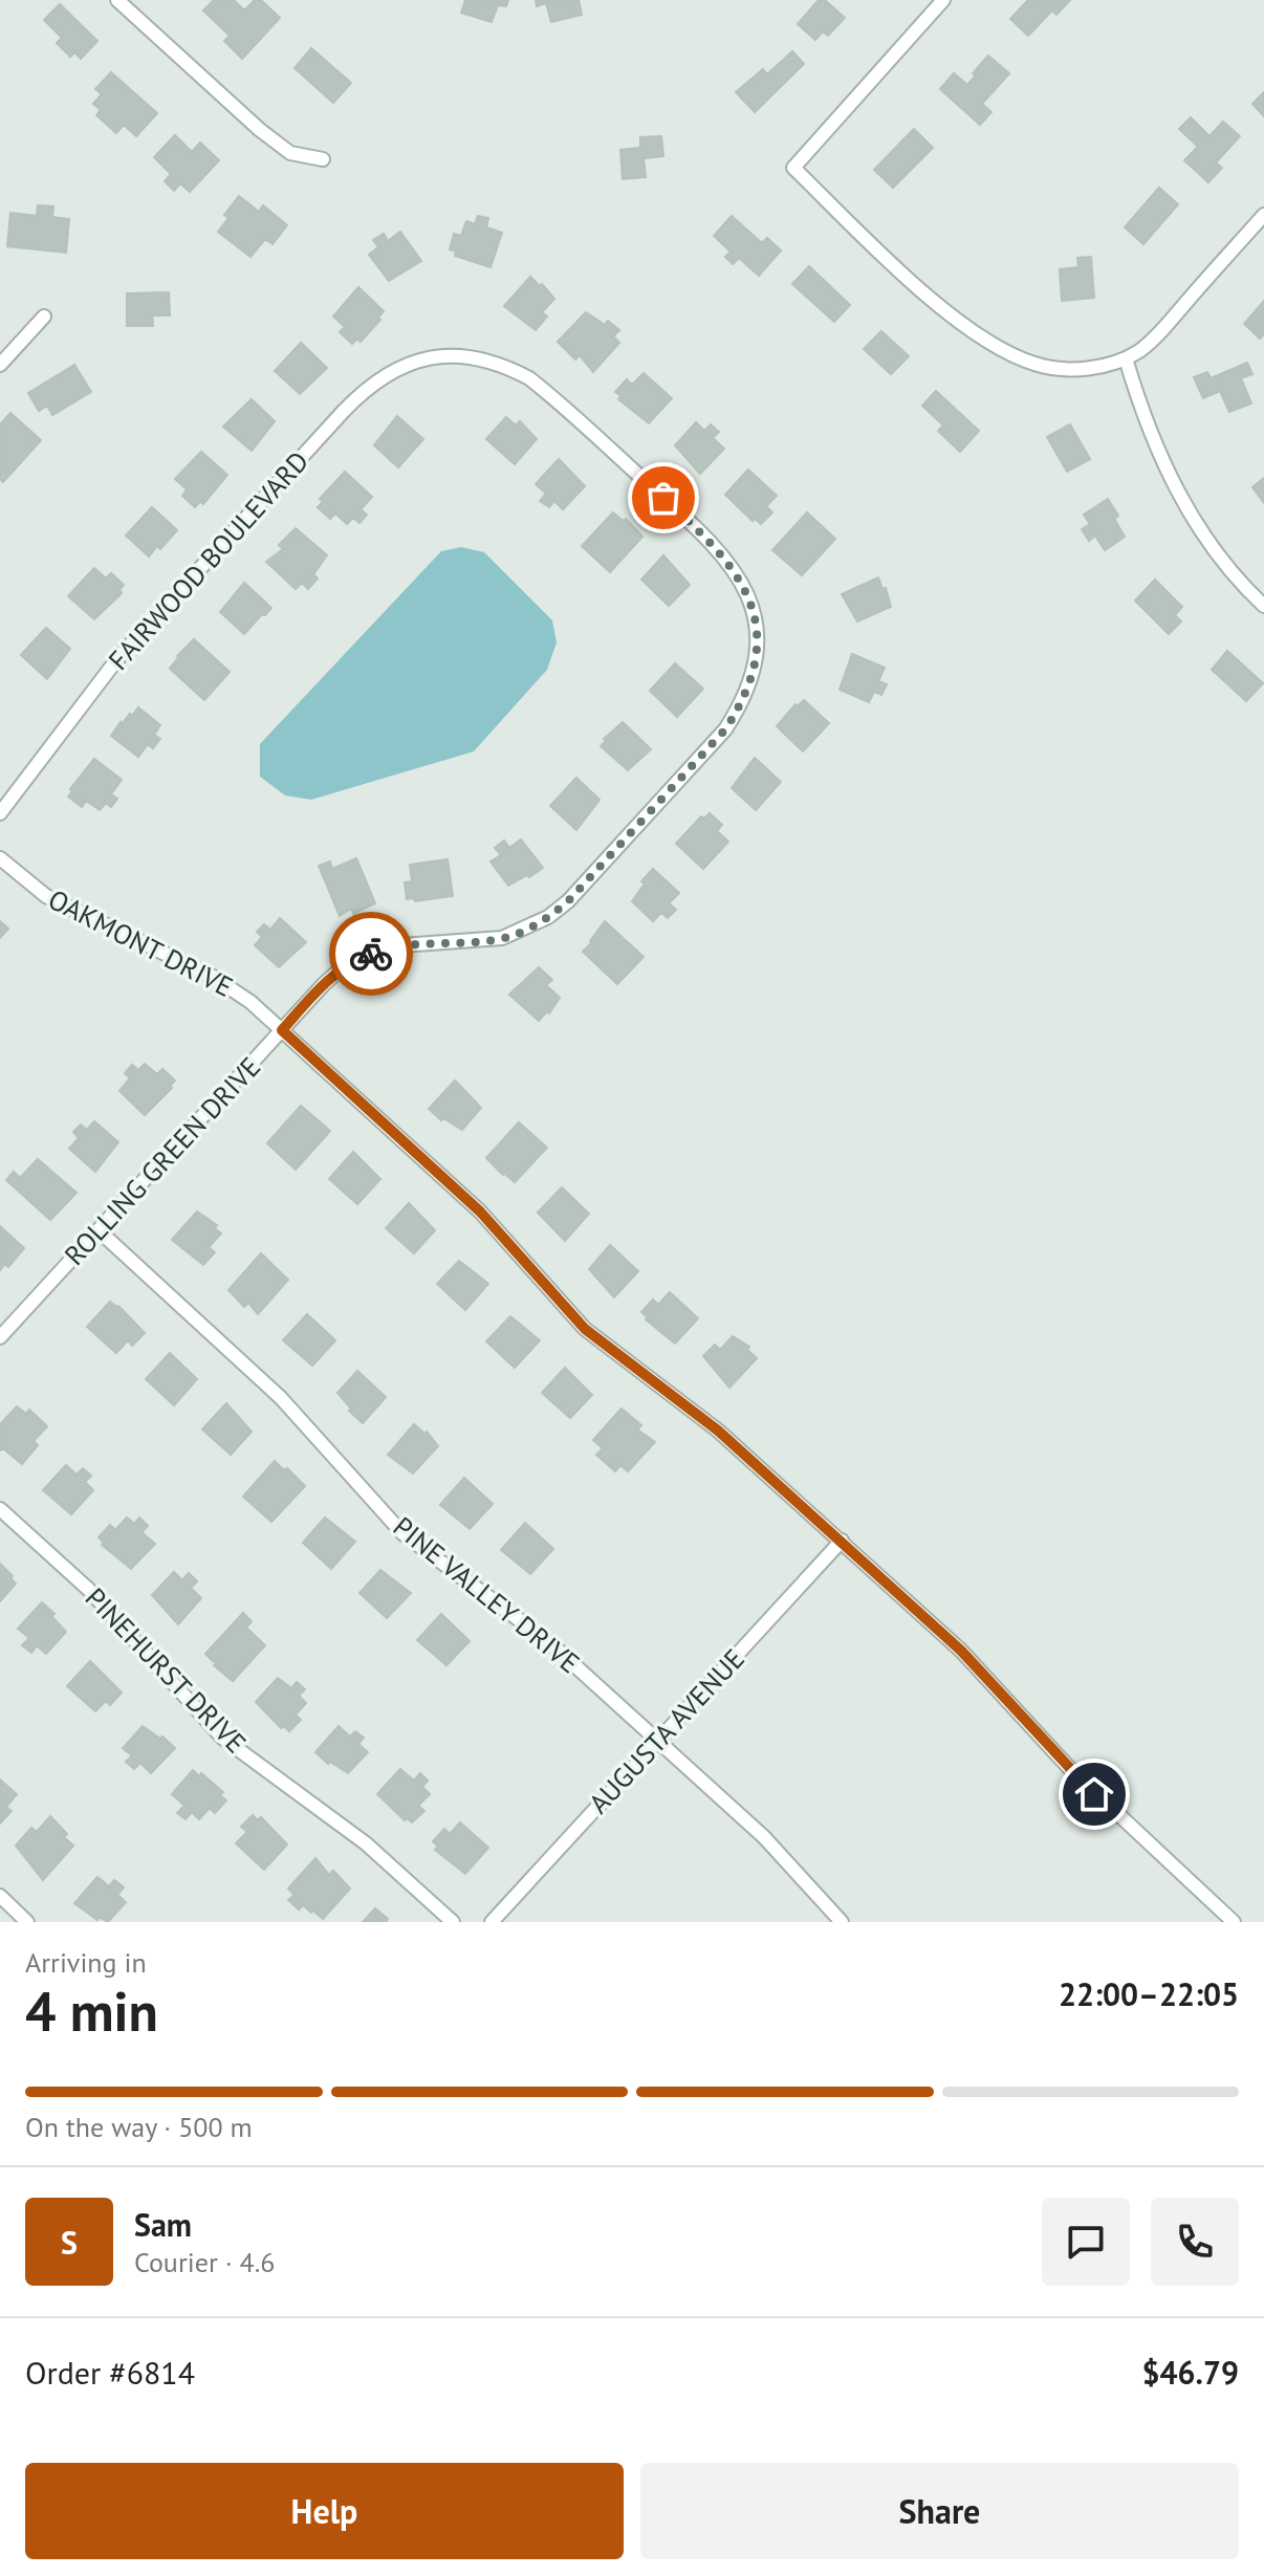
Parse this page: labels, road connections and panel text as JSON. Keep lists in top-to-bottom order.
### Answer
{
  "streets": {
    "street": [
      "FAIRWOOD BOULEVARD",
      "OAKMONT DRIVE",
      "ROLLING GREEN DRIVE",
      "PINE VALLEY DRIVE",
      "PINEHURST DRIVE",
      "AUGUSTA AVENUE"
    ]
  },
  "crossings": [
    ["FAIRWOOD BOULEVARD", "ROLLING GREEN DRIVE"],
    ["OAKMONT DRIVE", "ROLLING GREEN DRIVE"],
    ["OAKMONT DRIVE", "AUGUSTA AVENUE"],
    ["ROLLING GREEN DRIVE", "PINE VALLEY DRIVE"],
    ["PINE VALLEY DRIVE", "AUGUSTA AVENUE"]
  ],
  "page": {
    "heading": ["4 min", "Arriving in", "22:00–22:05"],
    "panel": [
      "Sam",
      "Courier · 4.6",
      "Order #6814",
      "$46.79"
    ],
    "bar": "On the way · 500 m",
    "round": "S",
    "buttons": ["Help", "Share"]
  }
}
